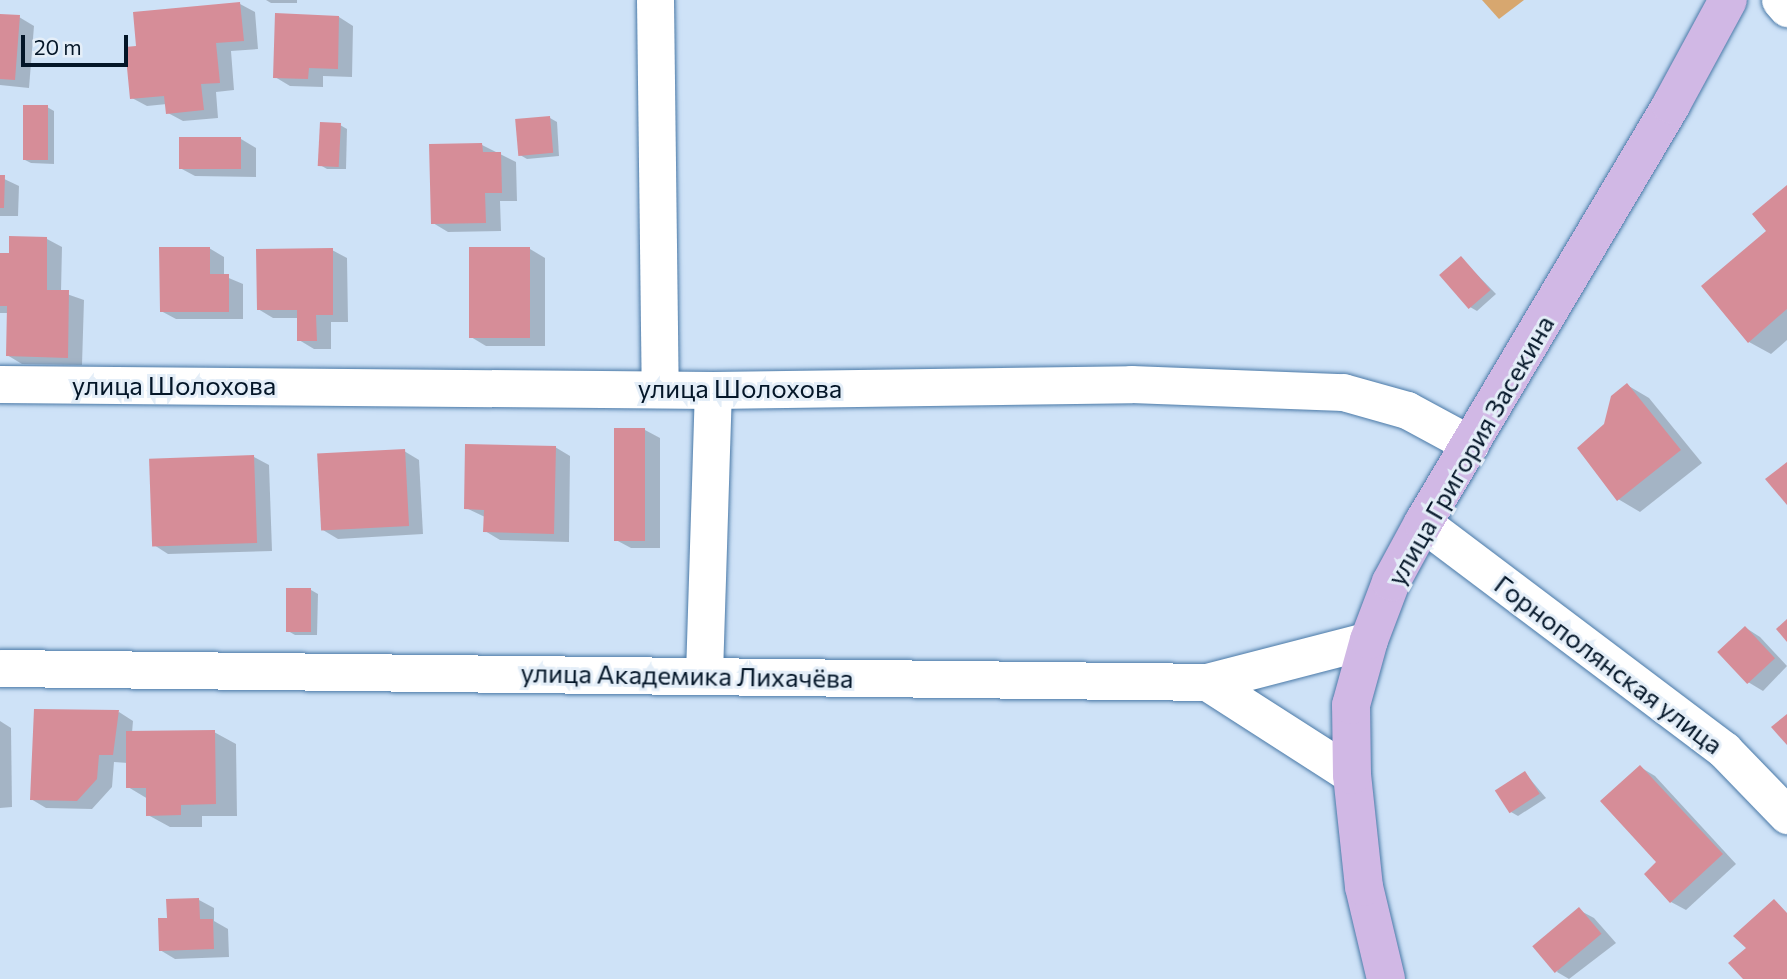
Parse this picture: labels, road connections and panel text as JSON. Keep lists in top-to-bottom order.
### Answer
{
  "streets": {
    "main road": ["улица Григория Засекина"],
    "street": ["улица Шолохова", "Горнополянская улица", "улица Академика Лихачёва"]
  },
  "crossings": [
    ["улица Шолохова", "улица Григория Засекина"],
    ["улица Григория Засекина", "Горнополянская улица"],
    ["улица Григория Засекина", "улица Академика Лихачёва"]
  ],
  "scale_bar": "20 m"
}
